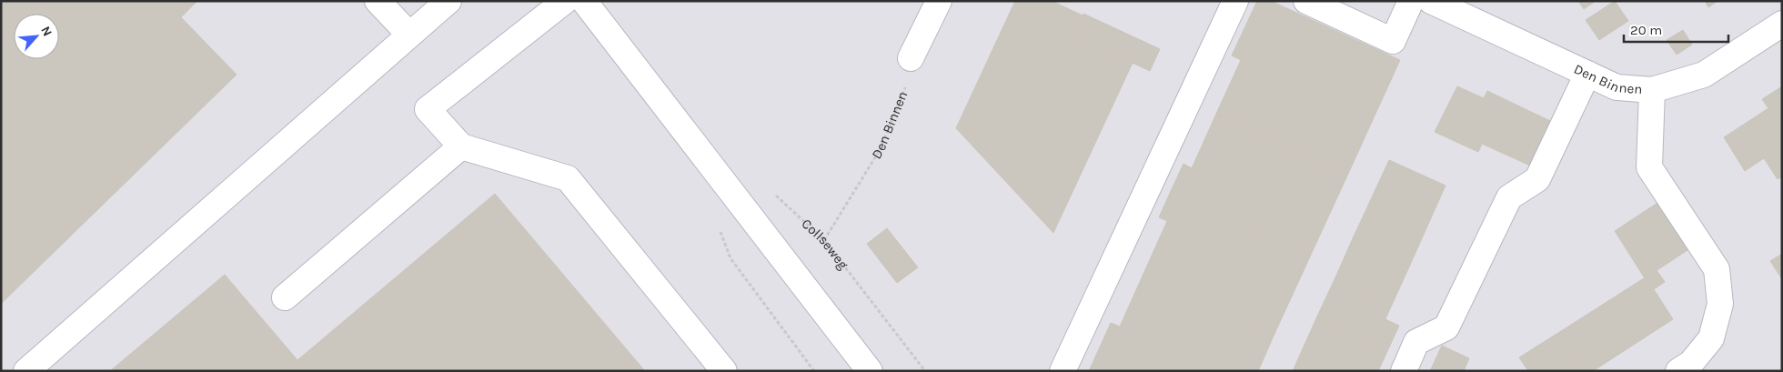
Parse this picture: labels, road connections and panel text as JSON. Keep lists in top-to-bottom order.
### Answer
{
  "streets": {
    "street": ["Den Binnen"],
    "path": ["Collseweg"]
  },
  "crossings": [
    ["Den Binnen", "Collseweg"]
  ],
  "scale_bar": "20 m",
  "north": "top right"
}
